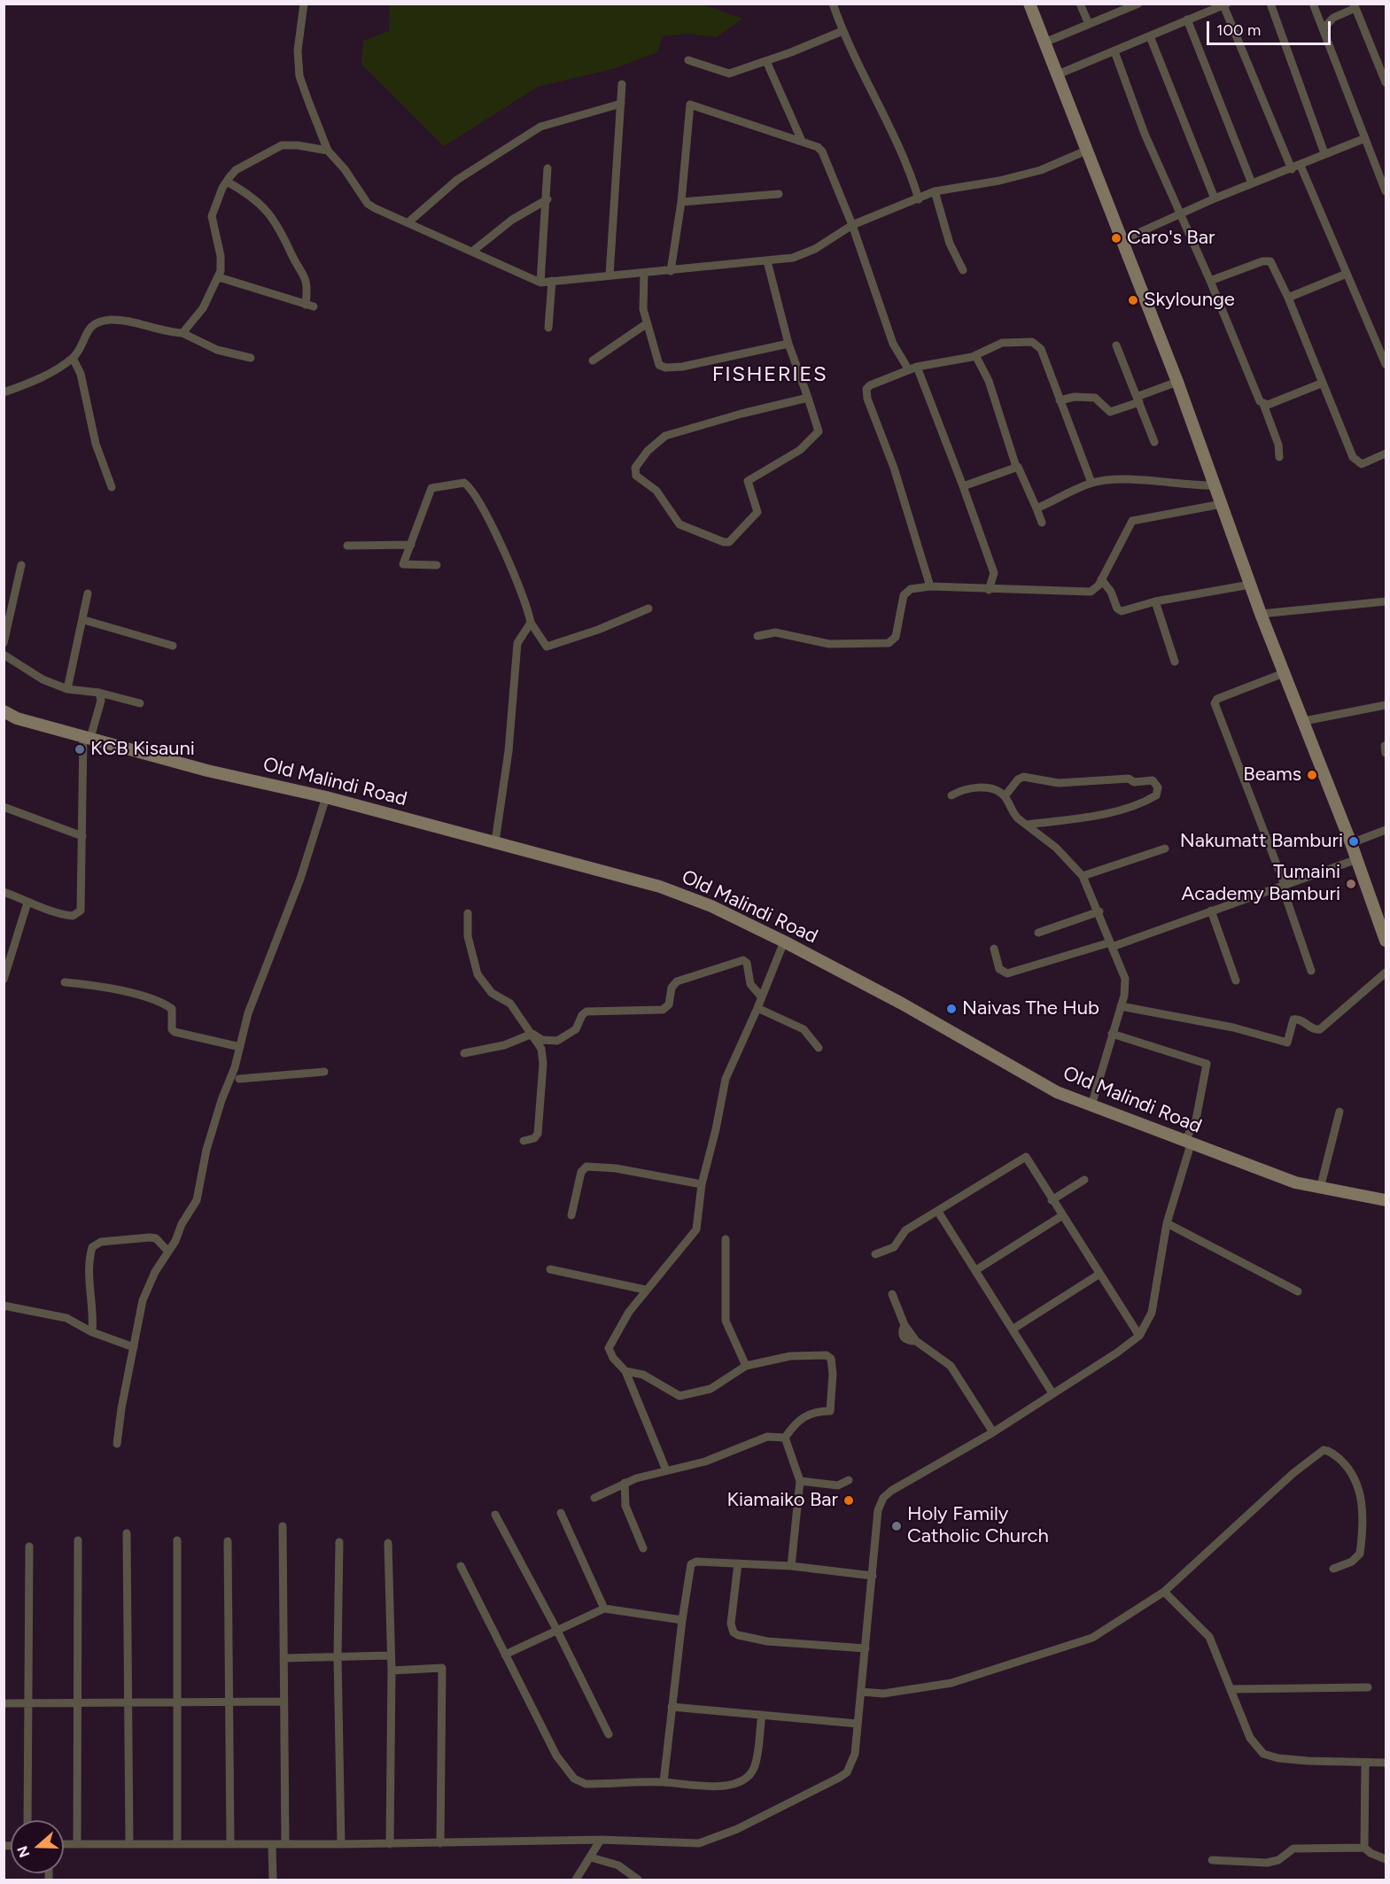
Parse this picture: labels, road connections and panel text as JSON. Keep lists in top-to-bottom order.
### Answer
{
  "streets": {
    "main road": ["Old Malindi Road"]
  },
  "districts": ["FISHERIES"],
  "places": [
    "Caro's Bar",
    "Skylounge",
    "KCB Kisauni",
    "Beams",
    "Nakumatt Bamburi",
    "Tumaini Academy Bamburi",
    "Naivas The Hub",
    "Kiamaiko Bar",
    "Holy Family Catholic Church"
  ],
  "scale_bar": "100 m",
  "north": "left"
}
